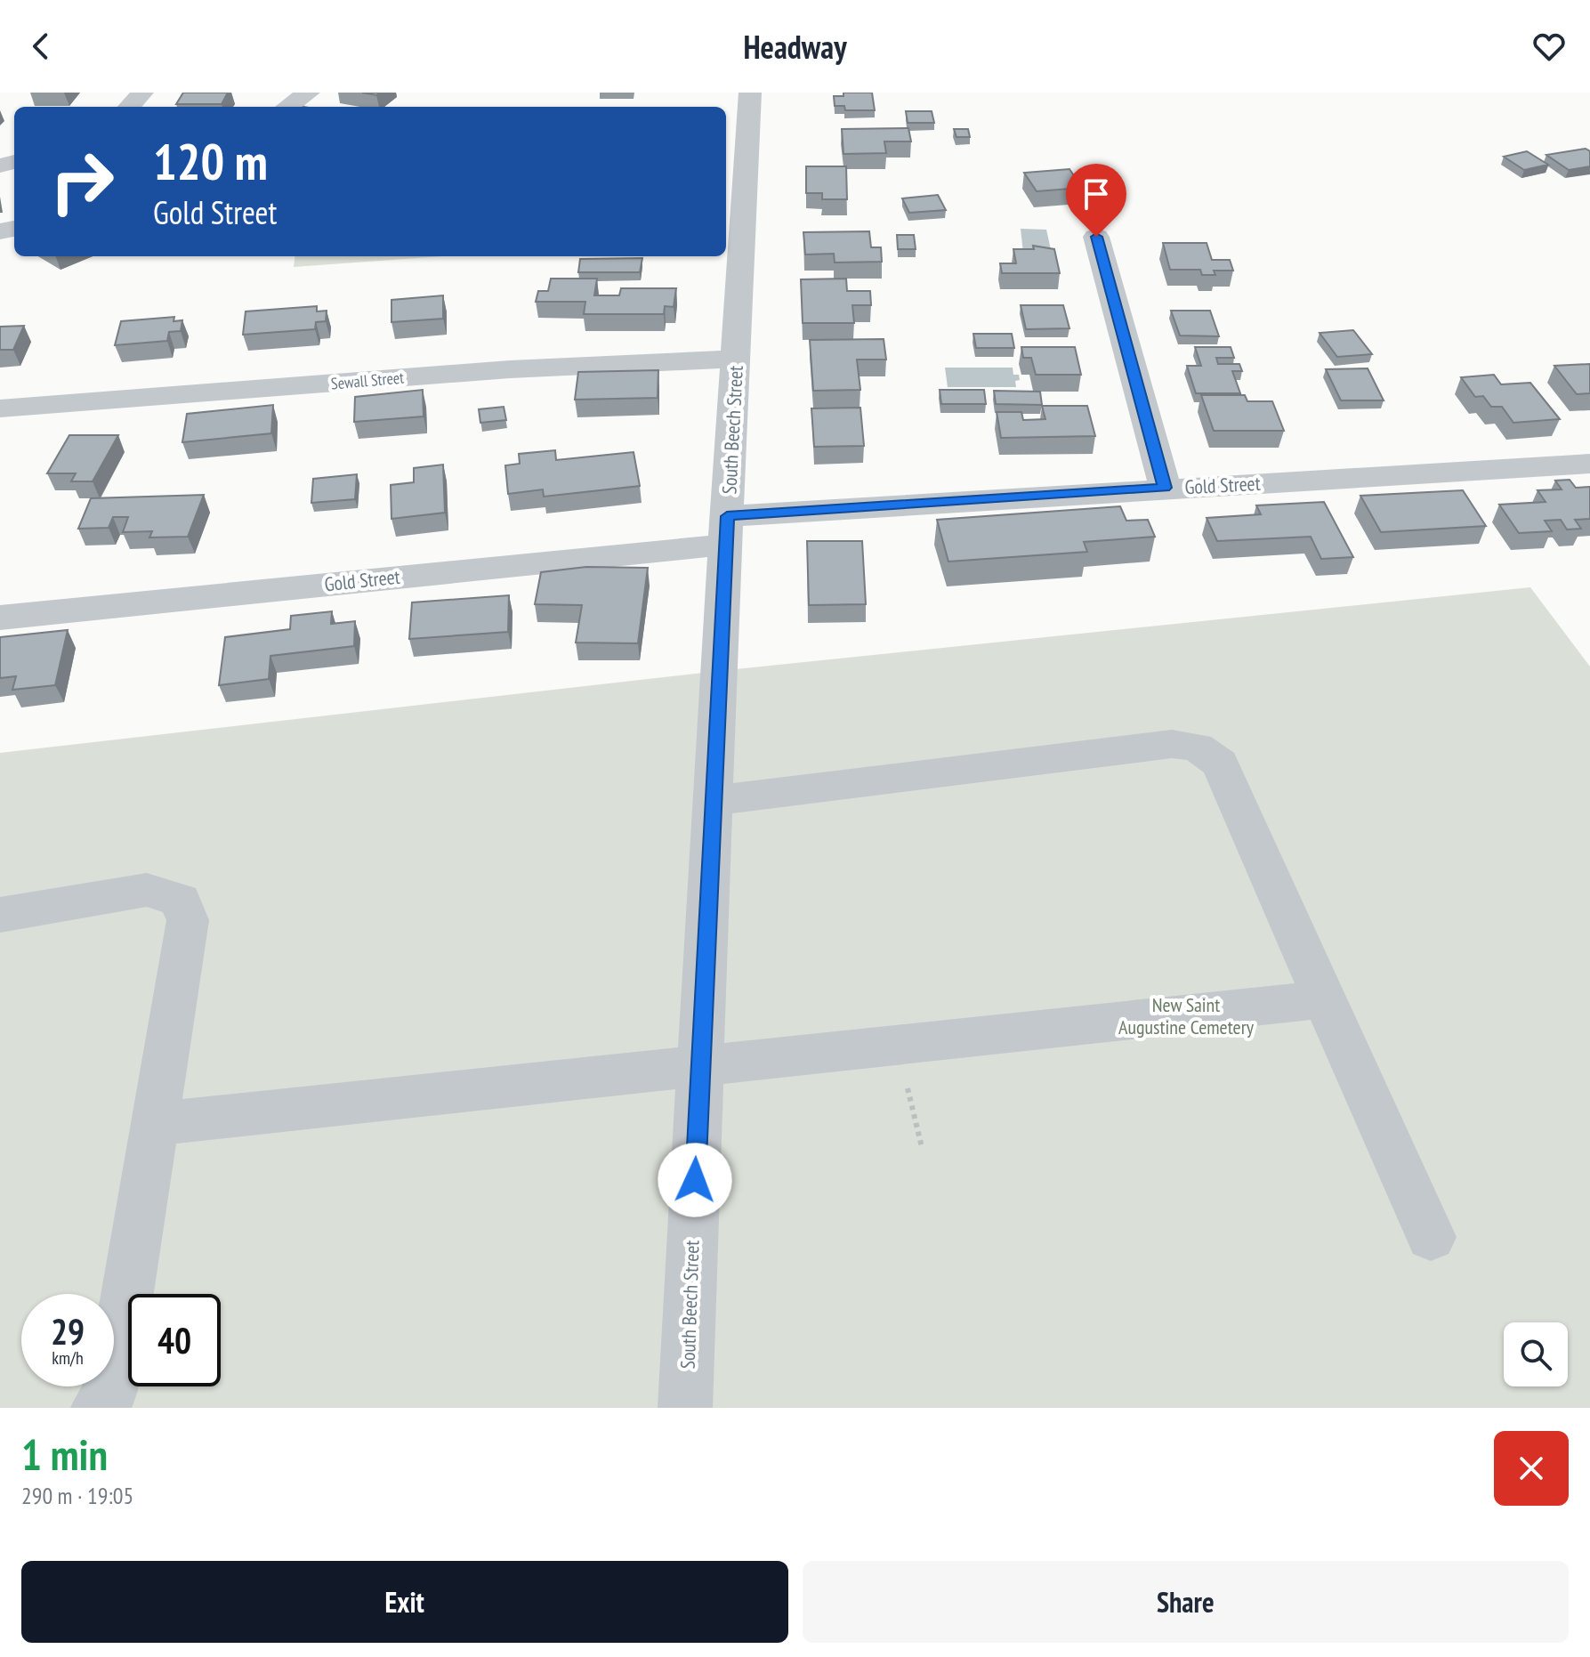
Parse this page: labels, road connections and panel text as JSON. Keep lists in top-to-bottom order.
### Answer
{
  "streets": {
    "street": ["Sewall Street", "South Beech Street", "Gold Street"]
  },
  "crossings": [
    ["Sewall Street", "South Beech Street"],
    ["South Beech Street", "Gold Street"]
  ],
  "parks": ["New Saint Augustine Cemetery"],
  "page": {
    "header": "Headway",
    "turn": ["120 m", "Gold Street"],
    "speed": "29 km/h",
    "limit": "40",
    "heading": ["1 min", "290 m · 19:05"],
    "buttons": ["Exit", "Share"]
  }
}
